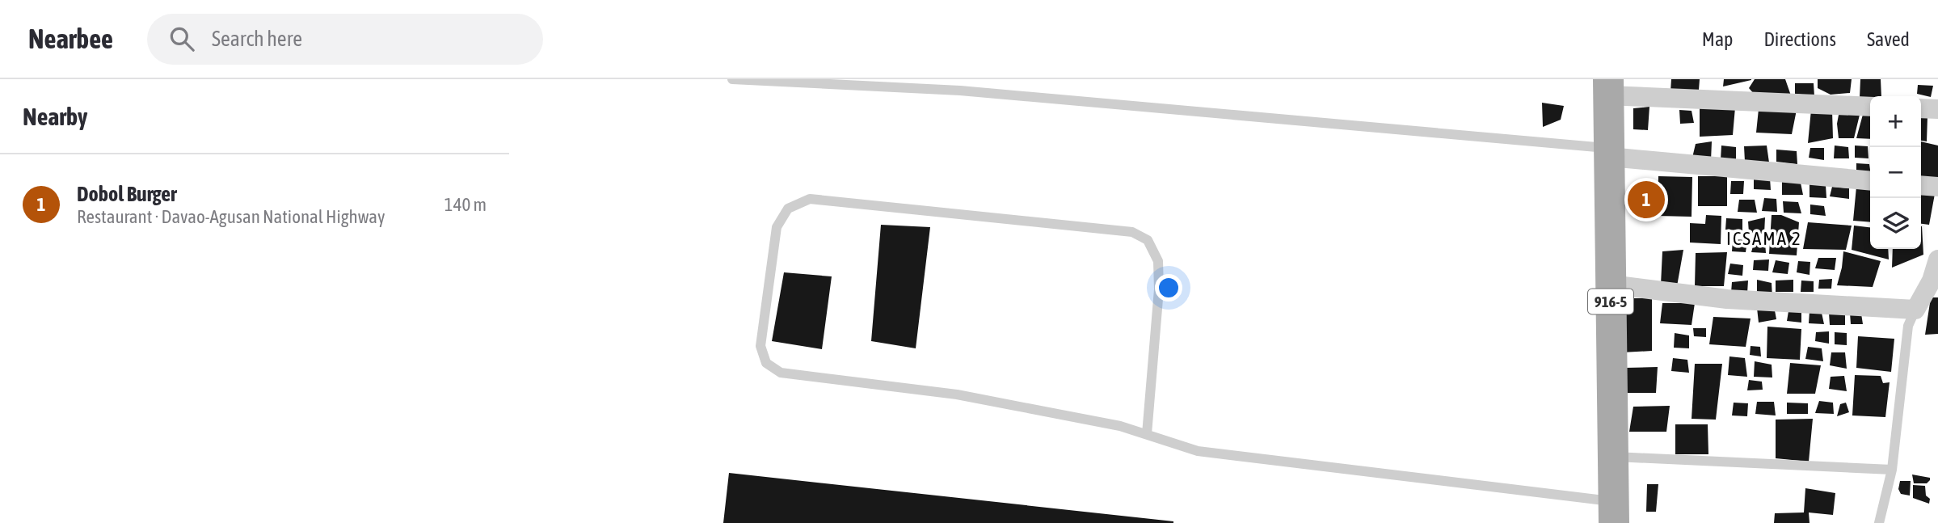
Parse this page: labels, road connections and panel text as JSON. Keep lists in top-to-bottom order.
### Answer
{
  "streets": {
    "main road": ["916-5"]
  },
  "districts": ["ICSAMA 2"],
  "page": {
    "header": "Nearbee",
    "search": "Search here",
    "nav": ["Map", "Directions", "Saved"],
    "heading": "Nearby",
    "map_buttons": ["+", "−"],
    "list": [
      {
        "mark": "1",
        "name": "Dobol Burger",
        "note": "Restaurant · Davao-Agusan National Highway",
        "value": "140 m"
      }
    ],
    "pins": "1"
  }
}
